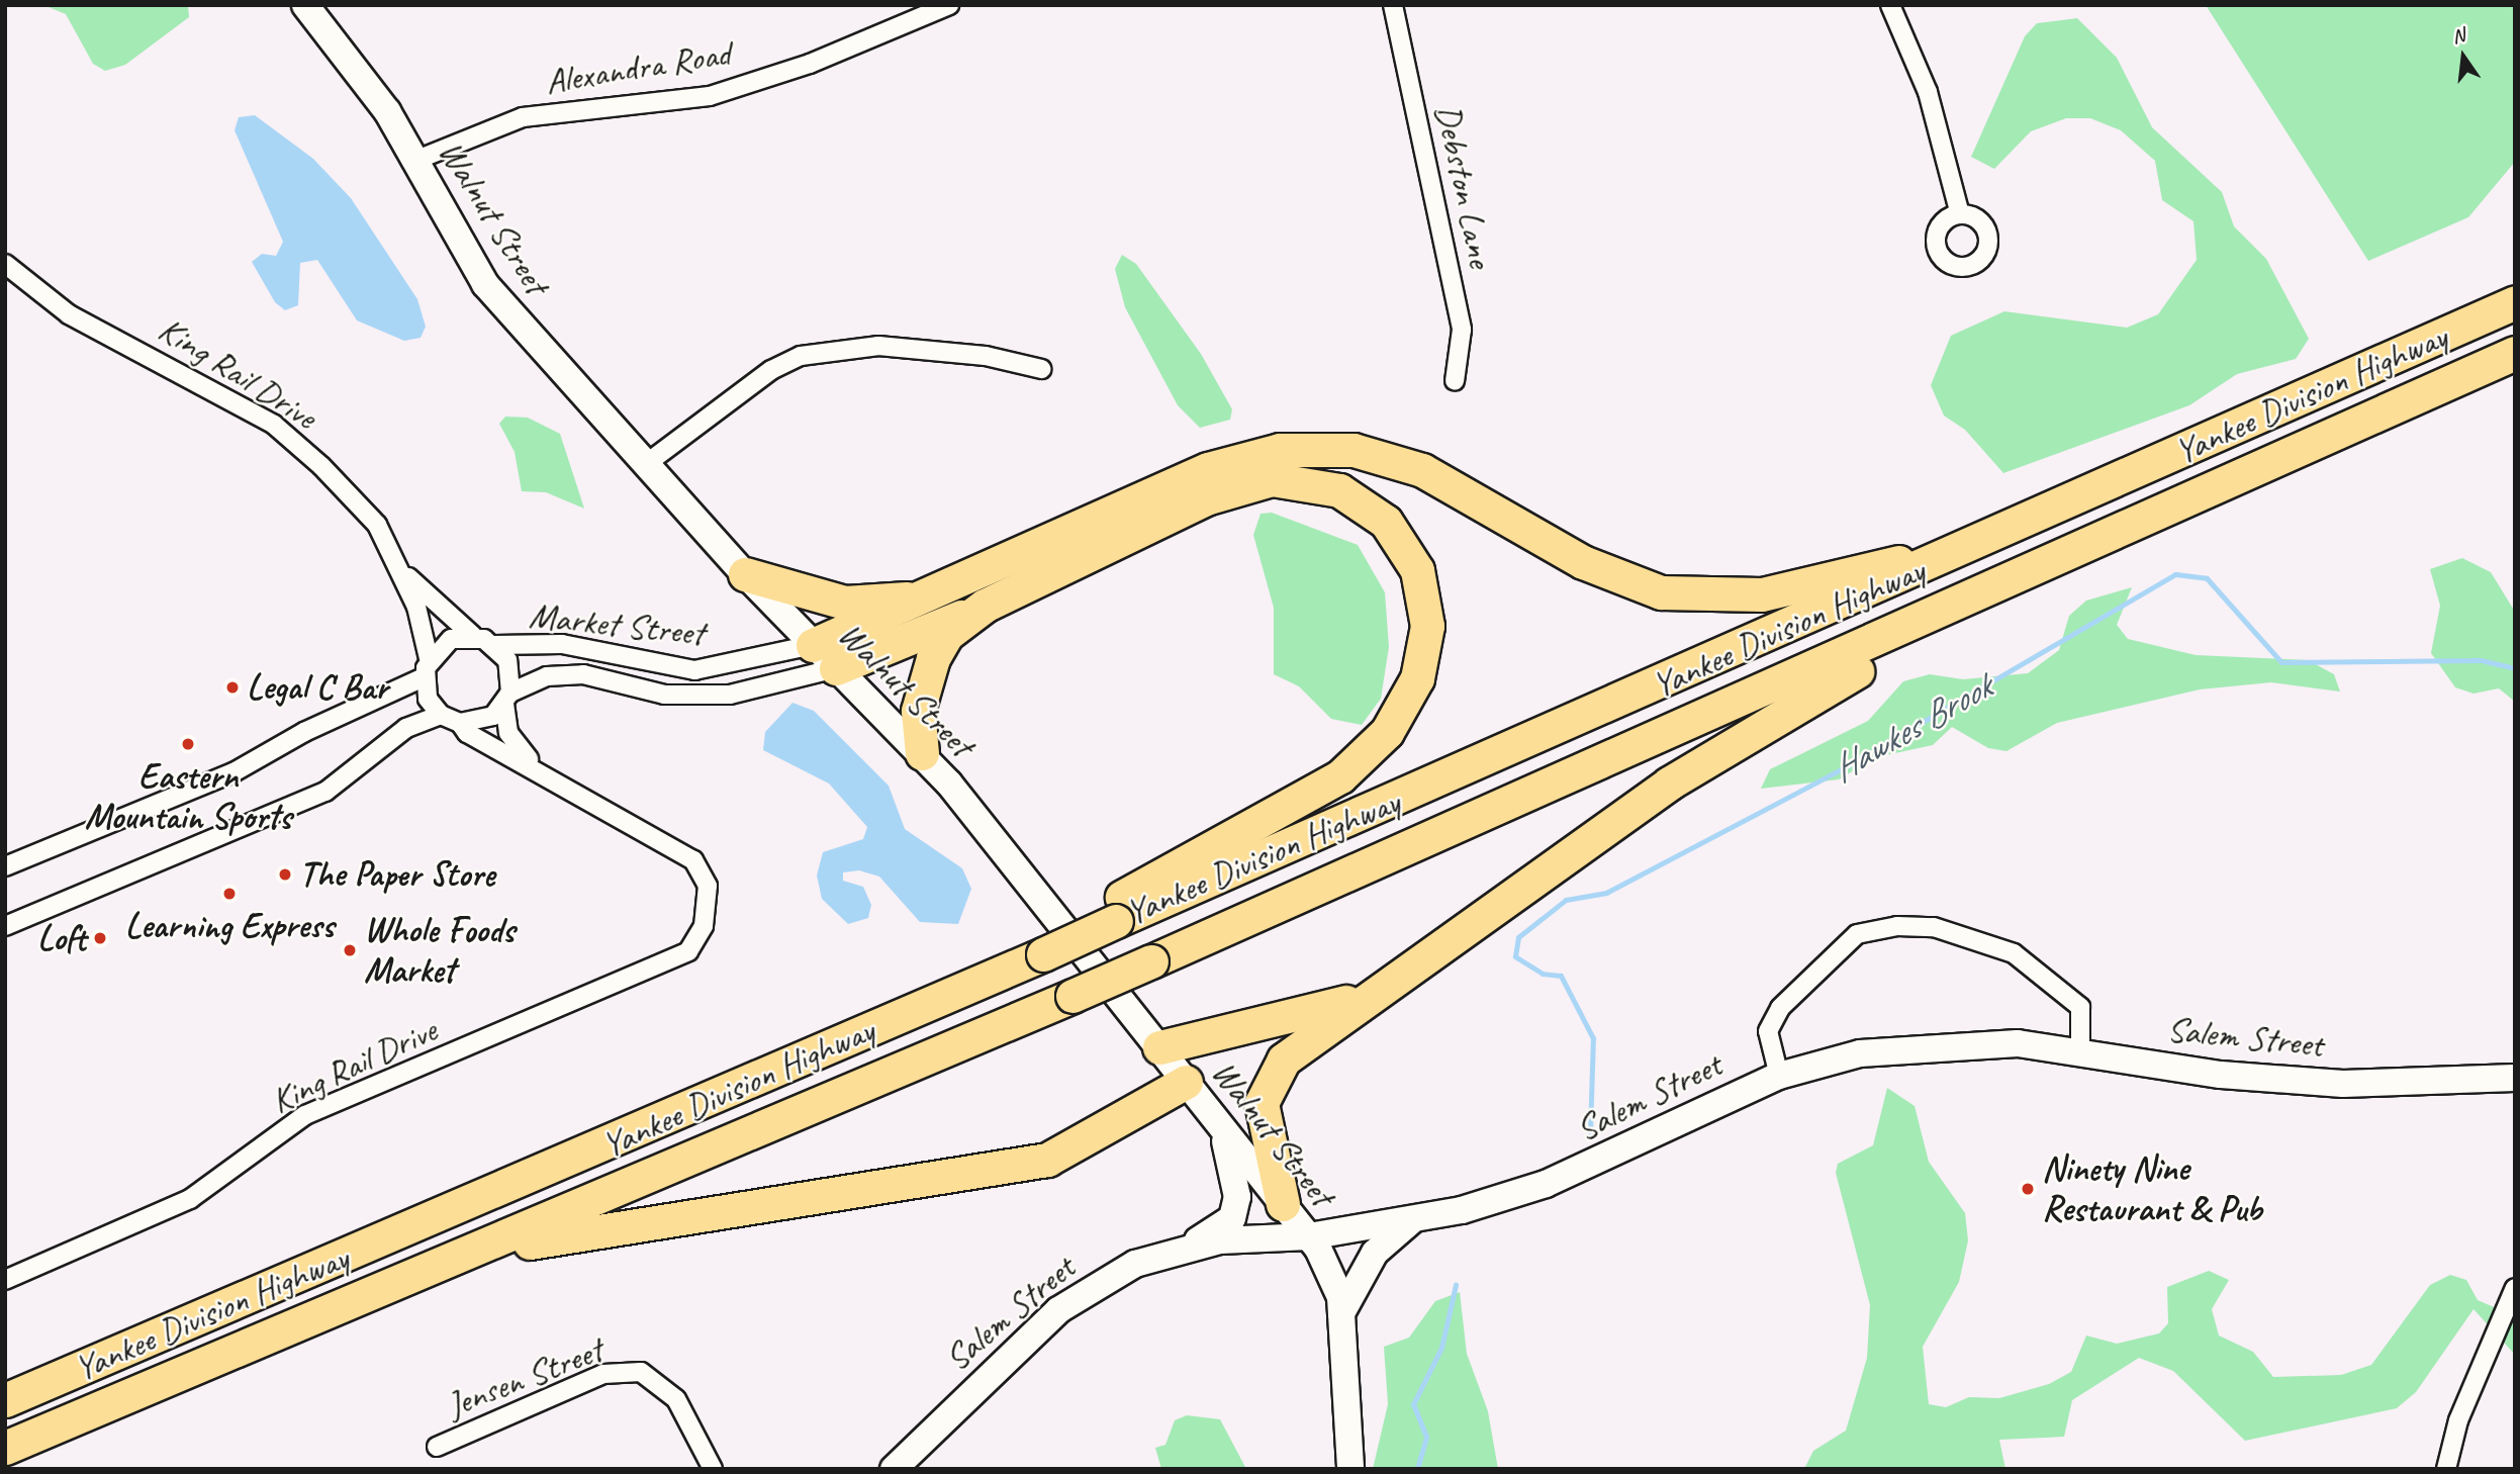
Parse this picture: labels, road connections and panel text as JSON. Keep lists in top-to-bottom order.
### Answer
{
  "streets": {
    "highway": ["Yankee Division Highway"],
    "main road": ["Walnut Street", "Salem Street"],
    "street": [
      "Alexandra Road",
      "Debston Lane",
      "King Rail Drive",
      "Market Street",
      "Jensen Street"
    ]
  },
  "crossings": [
    ["Alexandra Road", "Walnut Street"],
    ["Walnut Street", "Market Street"],
    ["Walnut Street", "Salem Street"],
    ["King Rail Drive", "Market Street"]
  ],
  "water": ["Hawkes Brook"],
  "places": [
    "Legal C Bar",
    "Eastern Mountain Sports",
    "The Paper Store",
    "Learning Express",
    "Loft",
    "Whole Foods Market",
    "Ninety Nine Restaurant & Pub"
  ],
  "north": "top"
}
